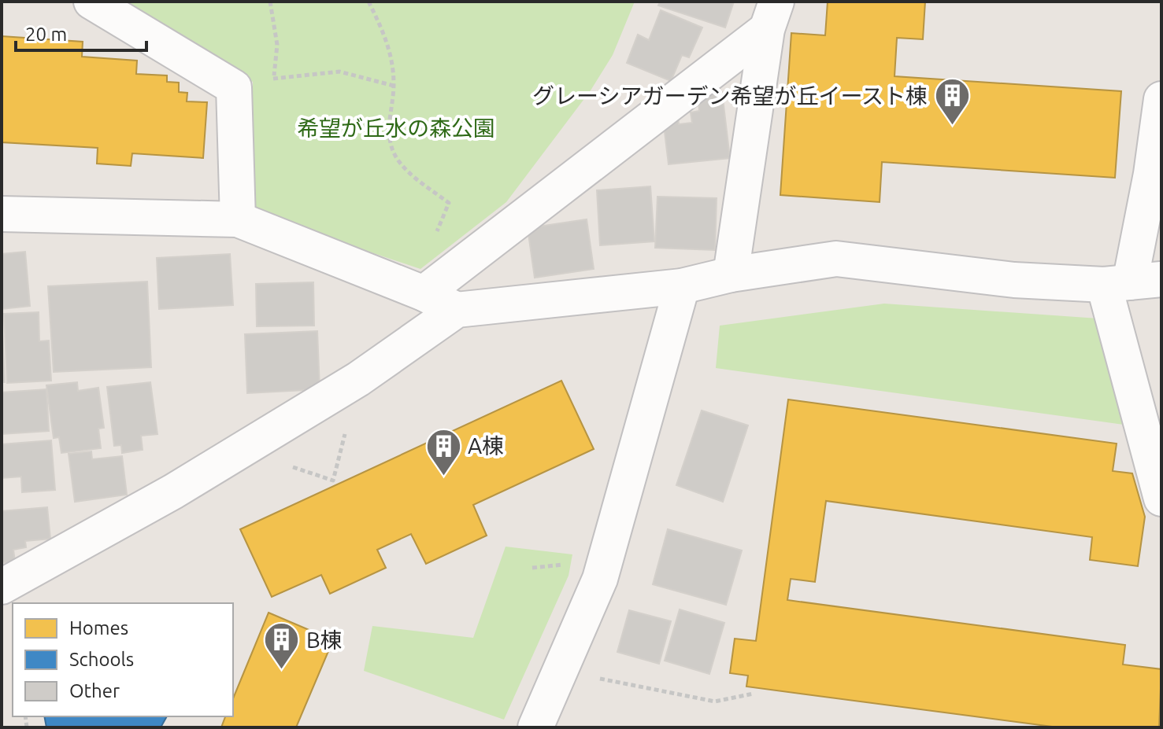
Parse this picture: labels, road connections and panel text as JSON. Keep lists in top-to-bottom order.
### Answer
{
  "parks": ["希望が丘水の森公園"],
  "places": {
    "building": ["グレーシアガーデン希望が丘イースト棟", "A棟", "B棟"]
  },
  "legend": ["Homes", "Schools", "Other"],
  "scale_bar": "20 m"
}
